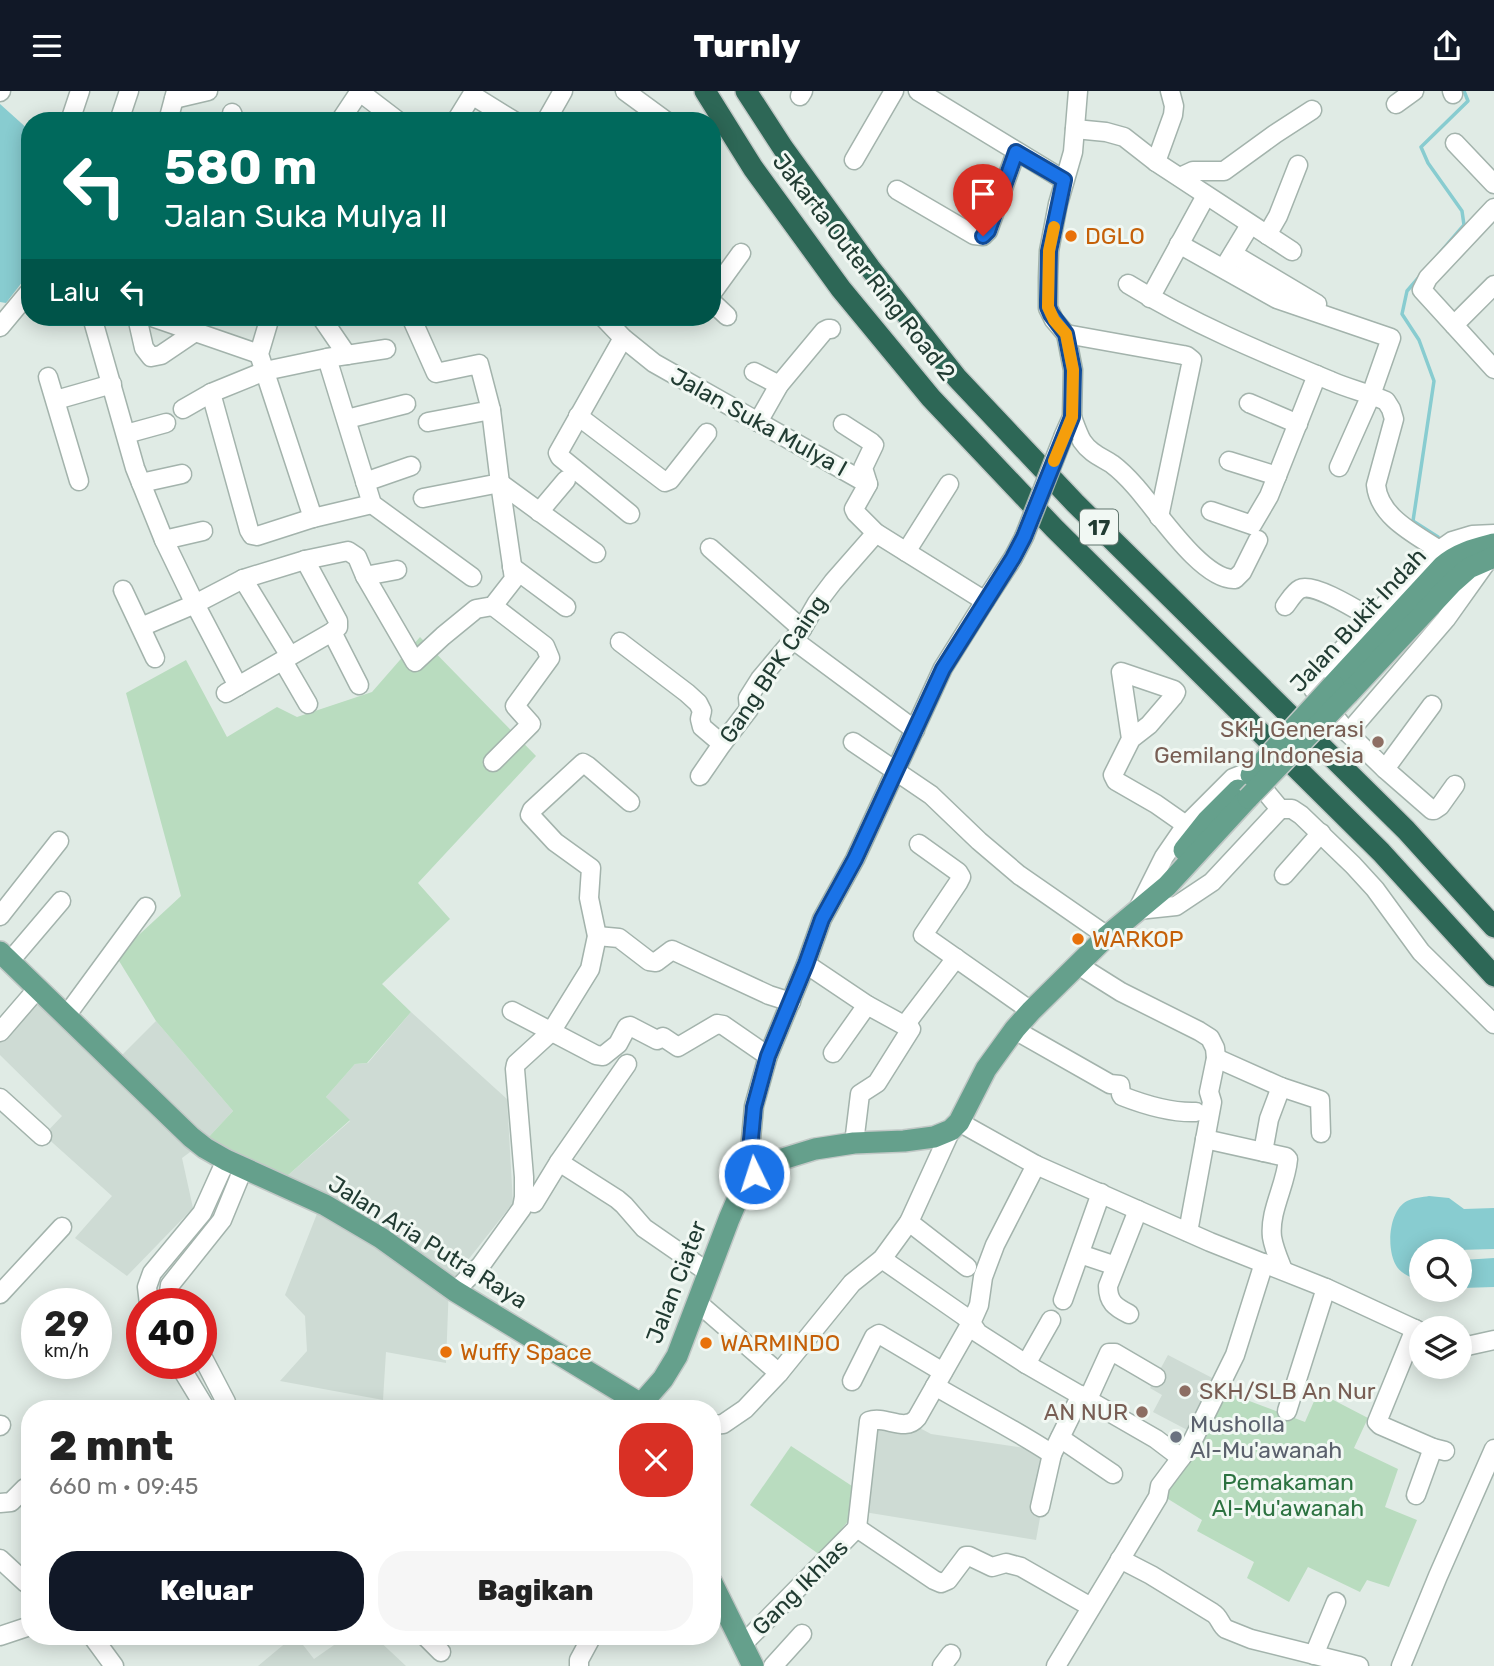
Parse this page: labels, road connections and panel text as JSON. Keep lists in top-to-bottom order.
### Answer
{
  "streets": {
    "highway": ["Jakarta Outer Ring Road 2", "17"],
    "main road": ["Jalan Bukit Indah", "Jalan Aria Putra Raya", "Jalan Ciater"],
    "street": ["Jalan Suka Mulya I", "Gang BPK Caing", "Gang Ikhlas"]
  },
  "crossings": [
    ["Jalan Suka Mulya I", "Gang BPK Caing"]
  ],
  "parks": ["Pemakaman Al-Mu'awanah"],
  "places": [
    "DGLO",
    "SKH Generasi Gemilang Indonesia",
    "WARKOP",
    "WARMINDO",
    "Wuffy Space",
    "SKH/SLB An Nur",
    "AN NUR",
    "Musholla Al-Mu'awanah"
  ],
  "page": {
    "header": "Turnly",
    "turn": ["580 m", "Jalan Suka Mulya II"],
    "then": "Lalu",
    "speed": "29 km/h",
    "limit": "40",
    "heading": ["2 mnt", "660 m · 09:45"],
    "buttons": ["Keluar", "Bagikan"]
  }
}
